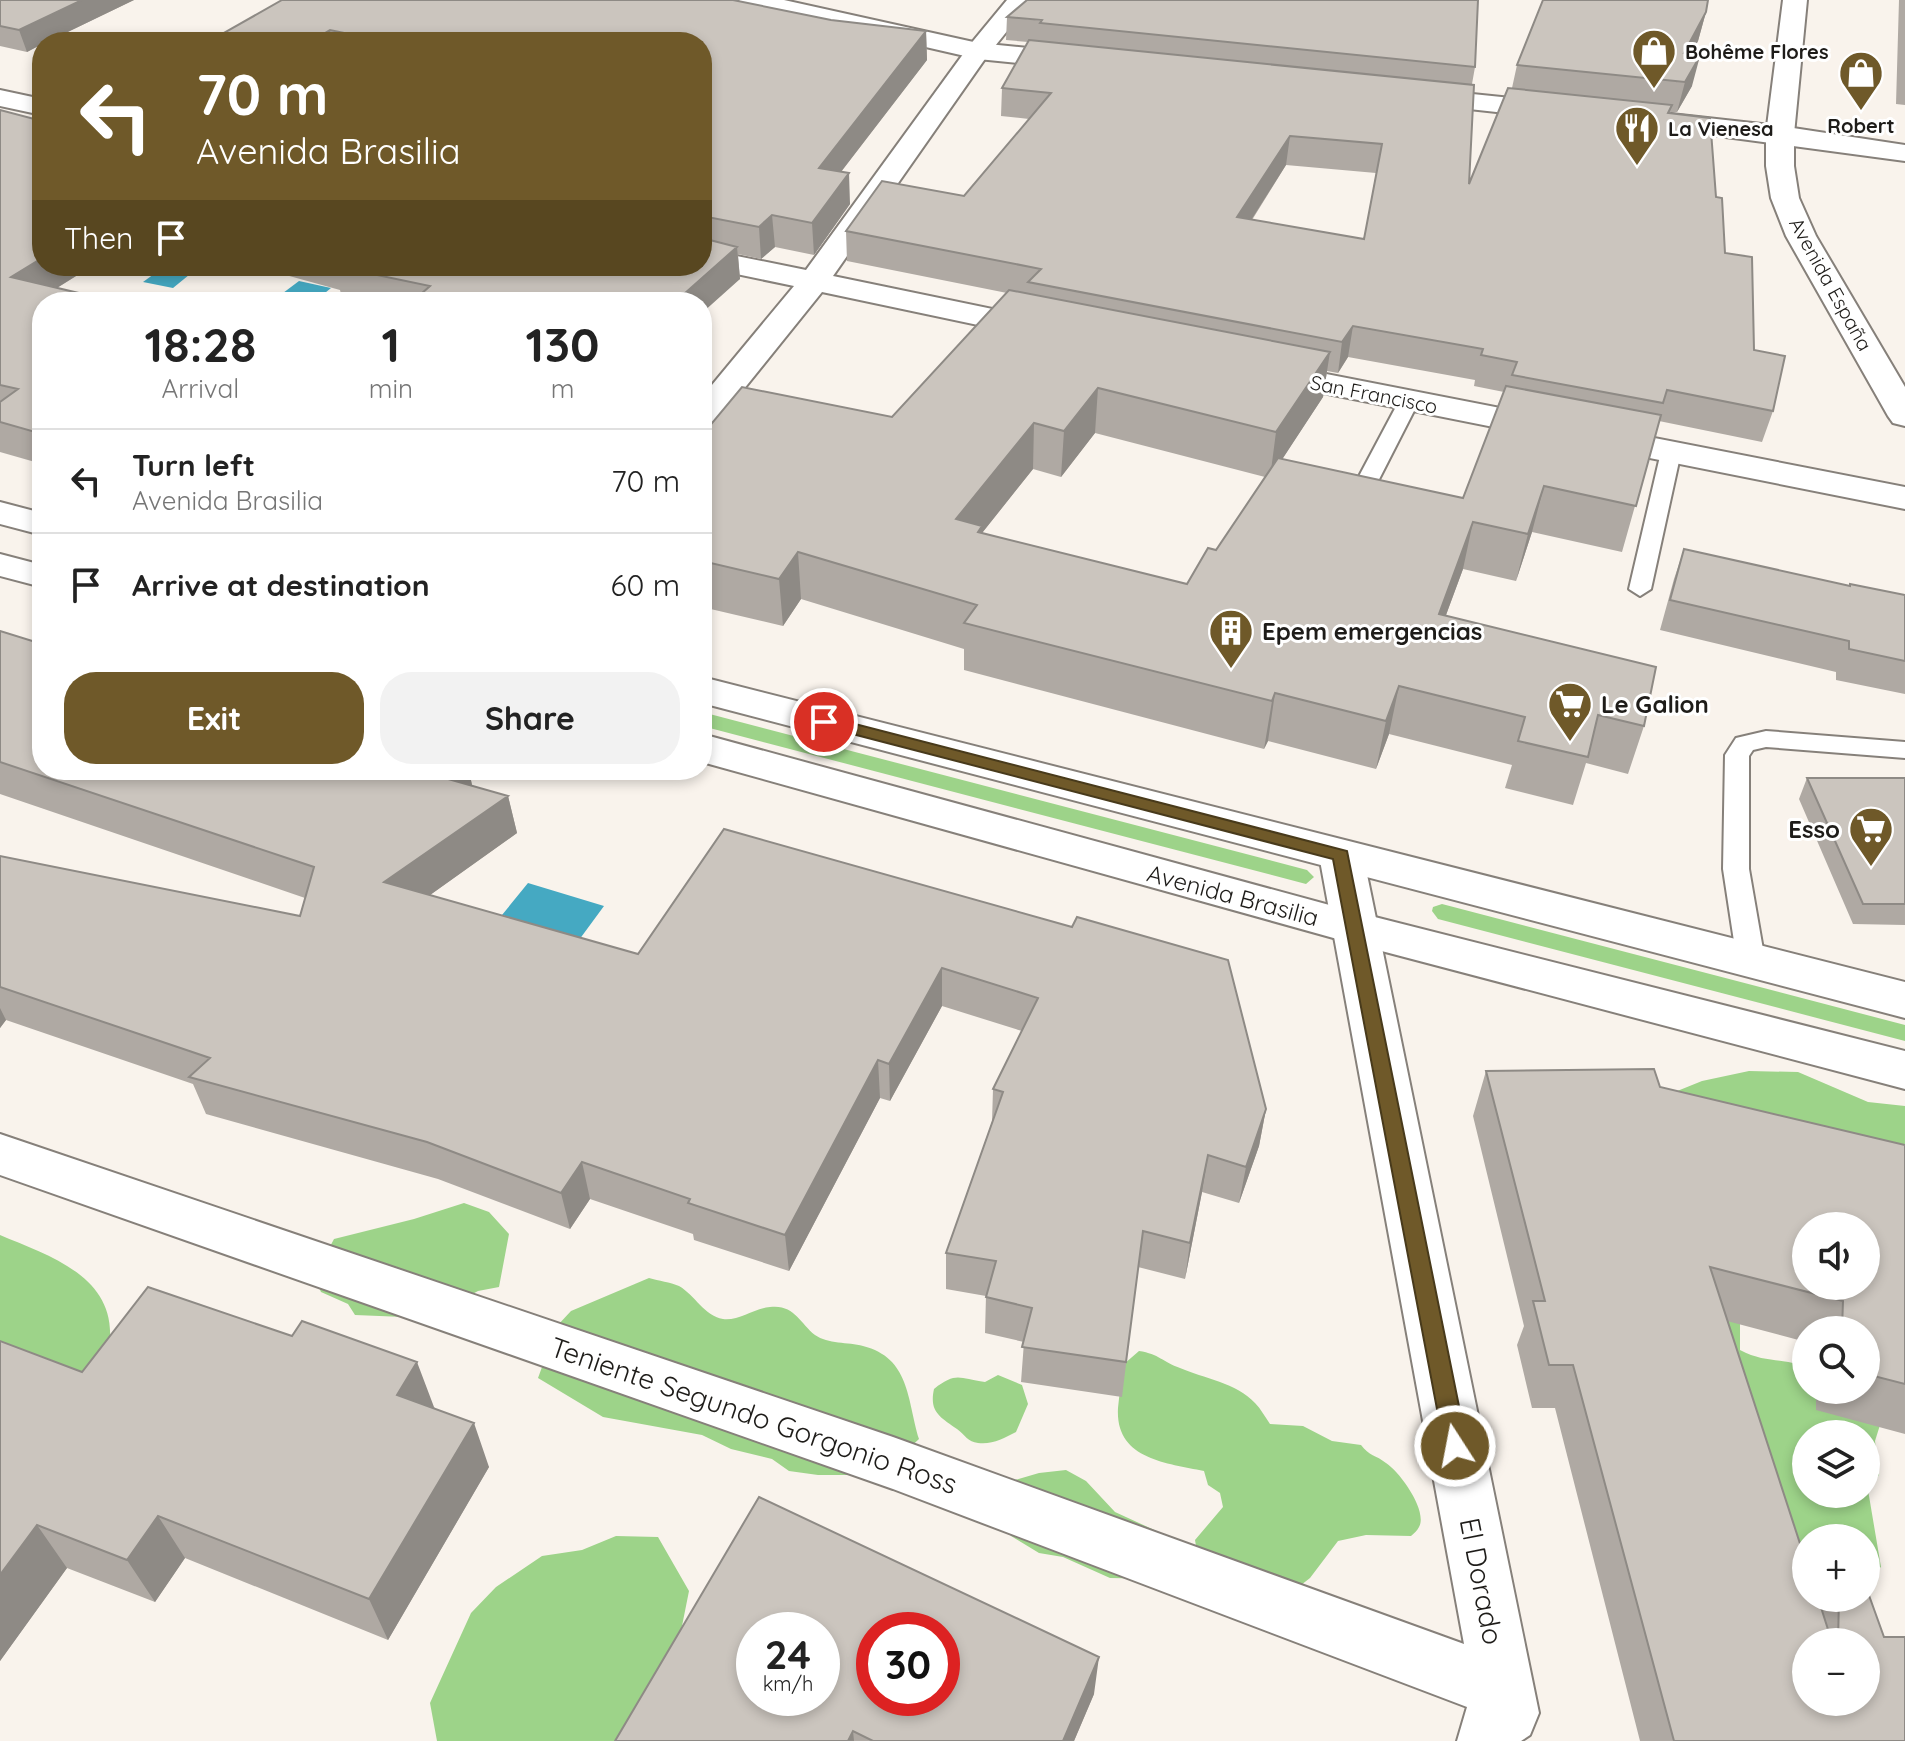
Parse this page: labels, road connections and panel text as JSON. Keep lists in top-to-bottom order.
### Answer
{
  "streets": {
    "street": [
      "Avenida España",
      "San Francisco",
      "Avenida Brasilia",
      "Teniente Segundo Gorgonio Ross",
      "El Dorado"
    ]
  },
  "crossings": [
    ["Avenida Brasilia", "El Dorado"],
    ["Teniente Segundo Gorgonio Ross", "El Dorado"]
  ],
  "places": {
    "shop": ["Bohême Flores", "Robert"],
    "restaurant": ["La Vienesa"],
    "building": ["Epem emergencias"],
    "supermarket": ["Le Galion", "Esso"]
  },
  "page": {
    "turn": ["70 m", "Avenida Brasilia"],
    "then": "Then",
    "eta": [
      "18:28",
      "Arrival",
      "1",
      "min",
      "130",
      "m"
    ],
    "list": [
      {
        "name": "Turn left",
        "note": "Avenida Brasilia",
        "value": "70 m"
      },
      {
        "name": "Arrive at destination",
        "value": "60 m"
      }
    ],
    "buttons": ["Exit", "Share"],
    "map_buttons": ["+", "−"],
    "speed": "24 km/h",
    "limit": "30"
  }
}
